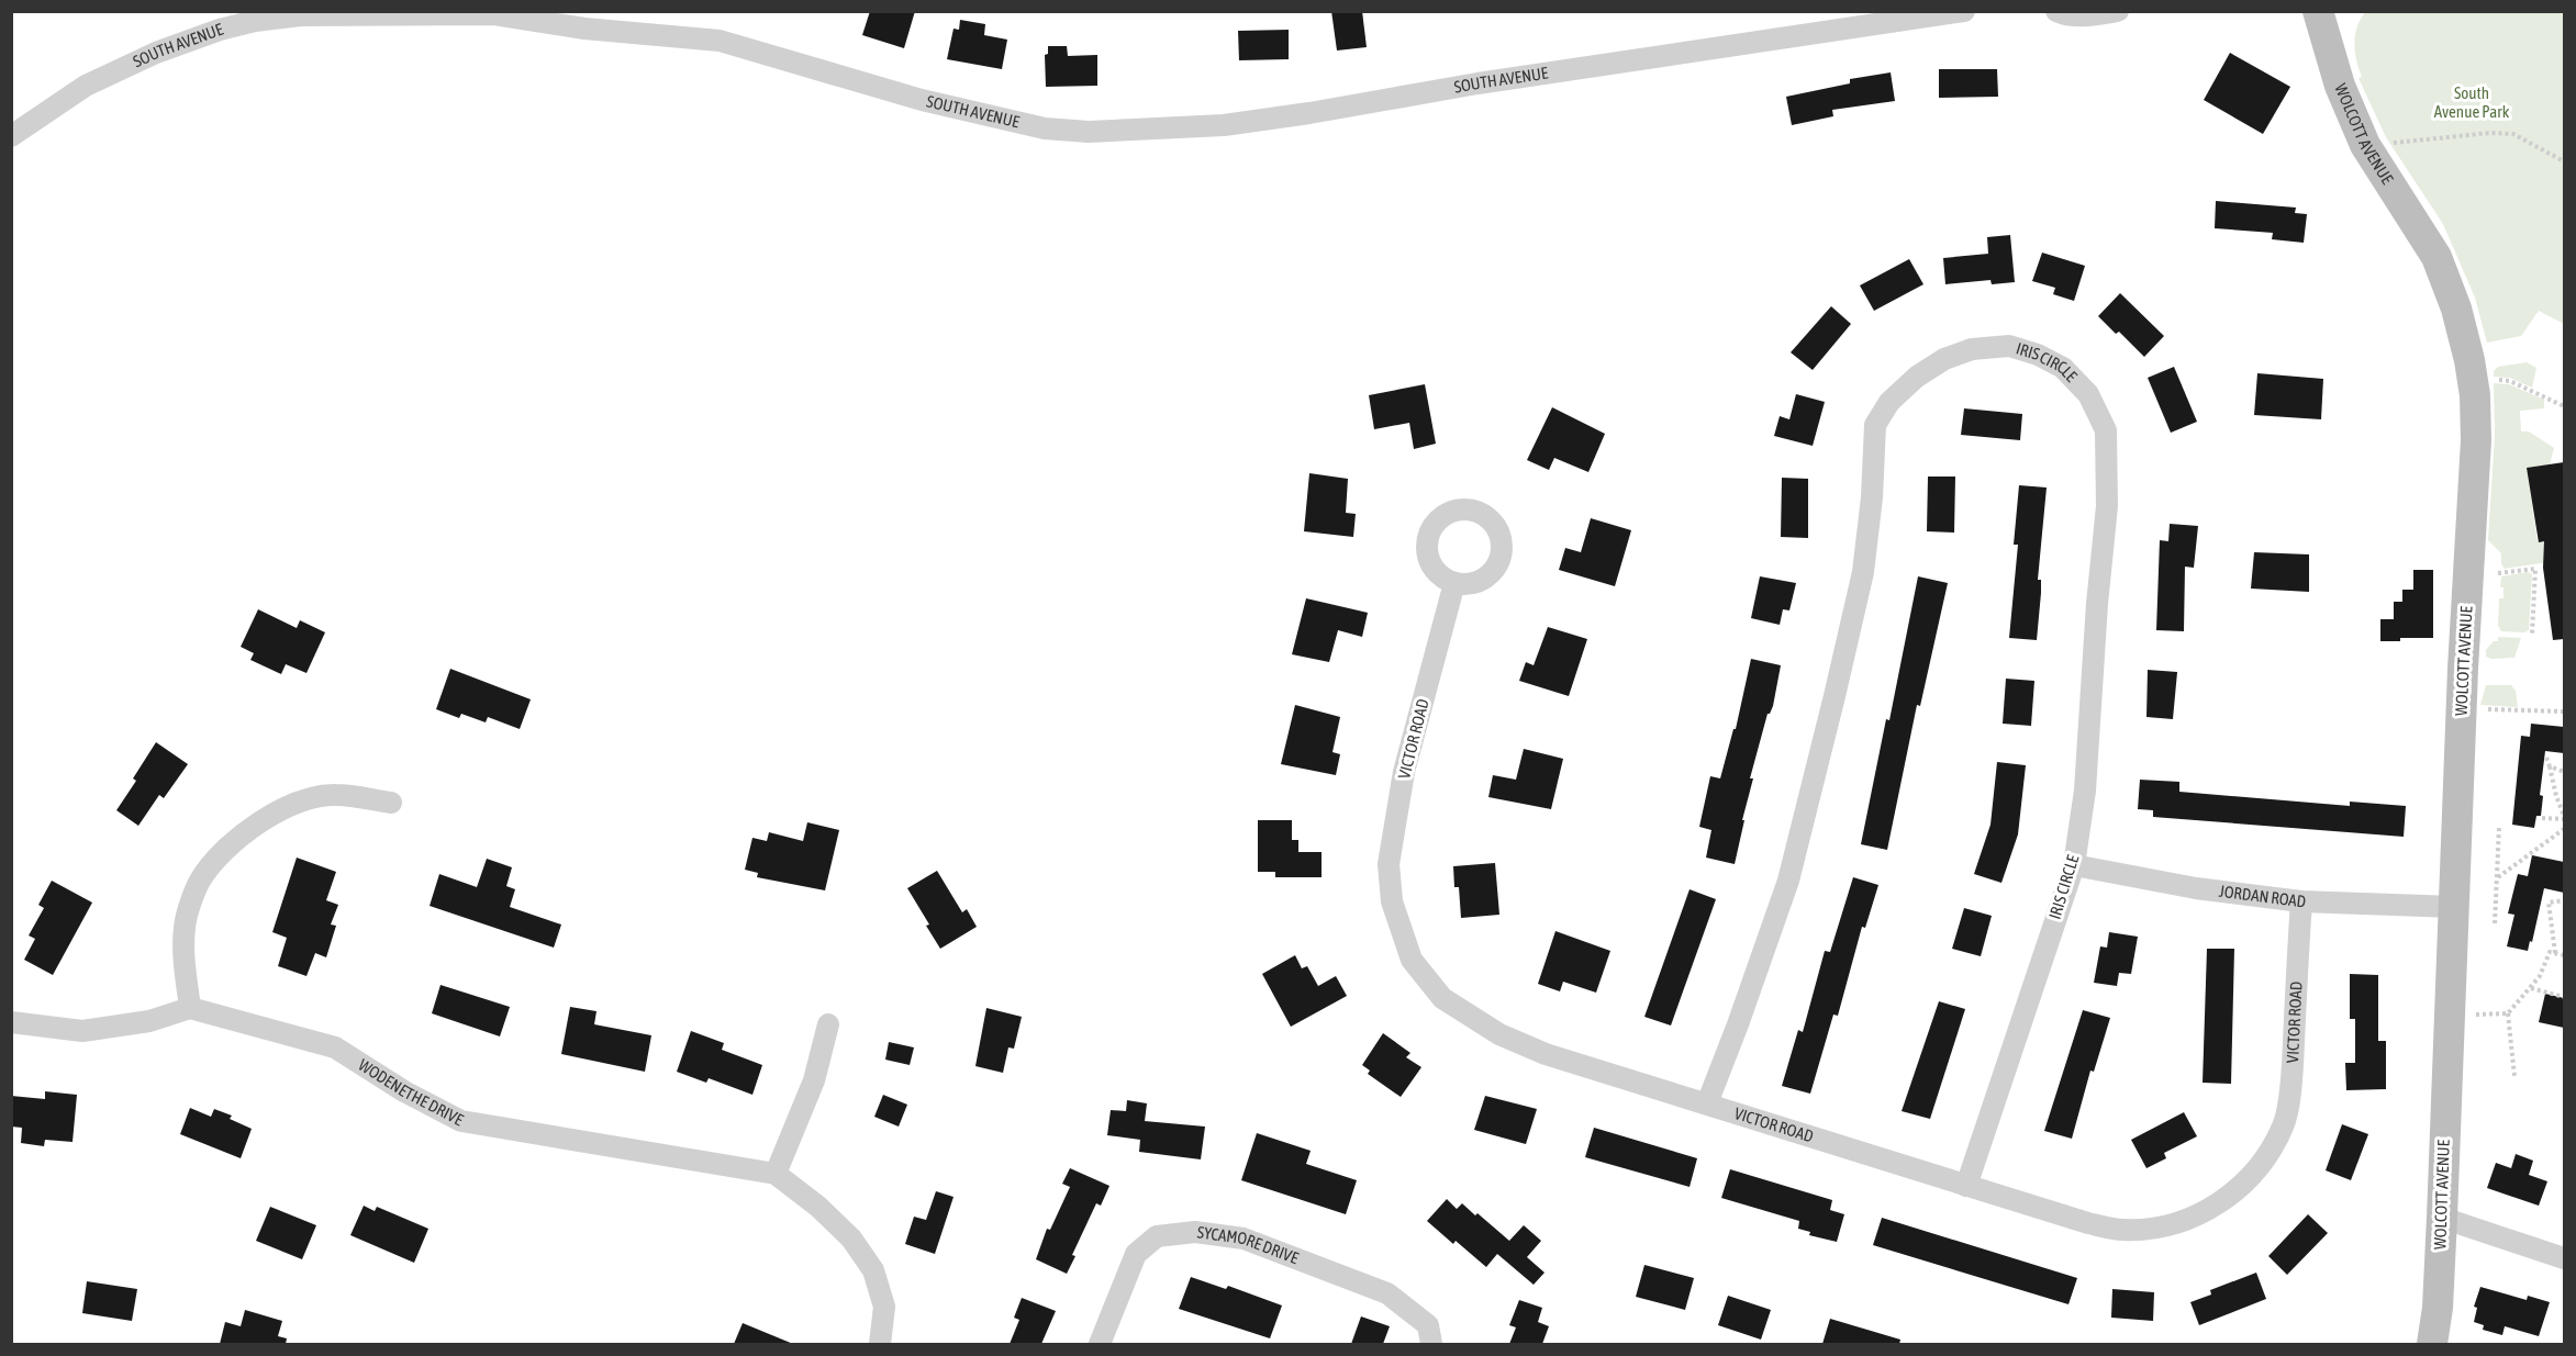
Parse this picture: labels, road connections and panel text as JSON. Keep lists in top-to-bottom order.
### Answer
{
  "streets": {
    "main road": ["WOLCOTT AVENUE"],
    "street": [
      "SOUTH AVENUE",
      "IRIS CIRCLE",
      "VICTOR ROAD",
      "JORDAN ROAD",
      "WODENETHE DRIVE",
      "SYCAMORE DRIVE"
    ]
  },
  "crossings": [
    ["WOLCOTT AVENUE", "JORDAN ROAD"],
    ["IRIS CIRCLE", "VICTOR ROAD"],
    ["IRIS CIRCLE", "JORDAN ROAD"],
    ["VICTOR ROAD", "JORDAN ROAD"]
  ],
  "parks": ["South Avenue Park"]
}
